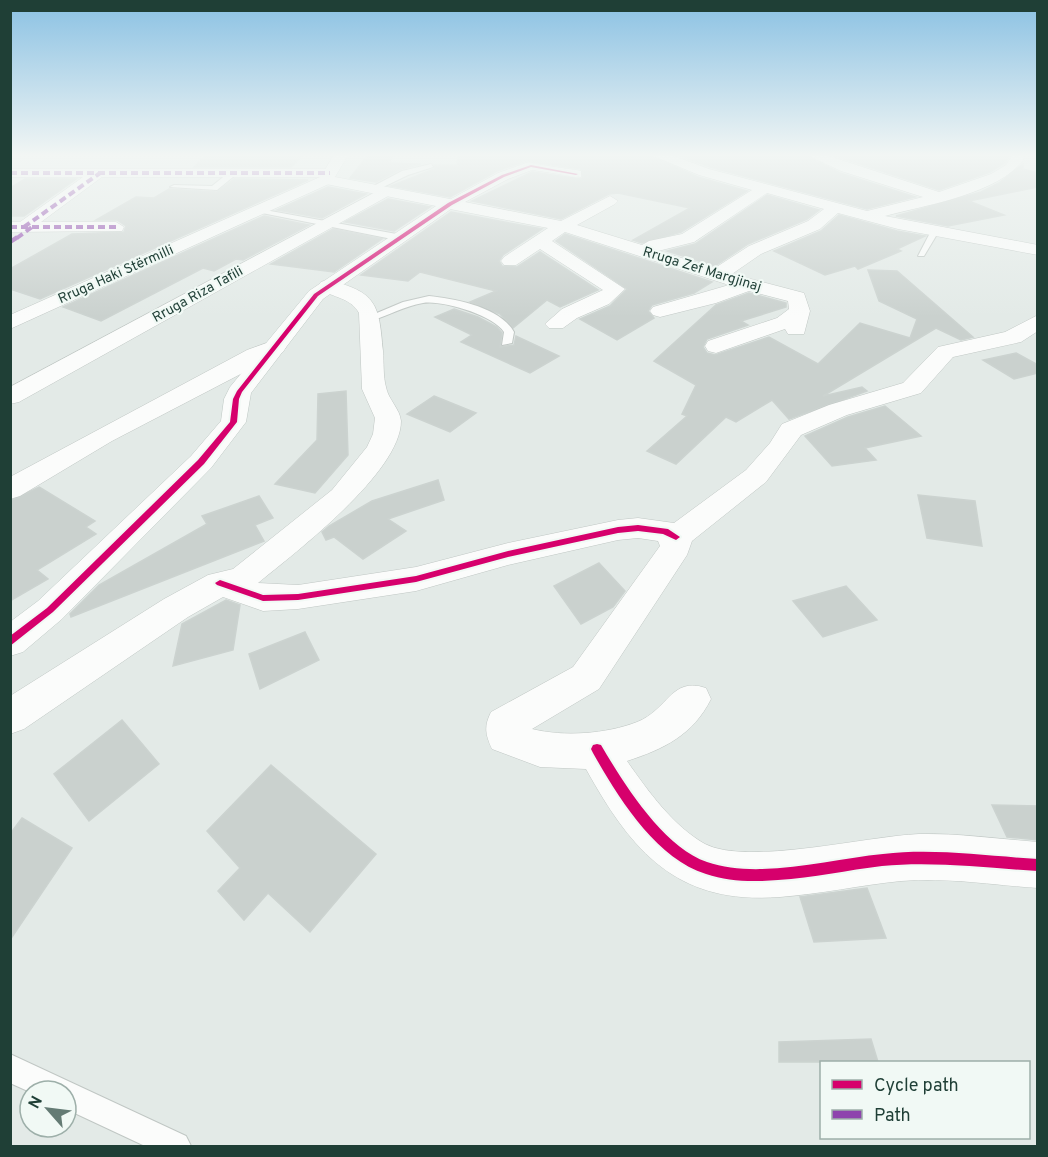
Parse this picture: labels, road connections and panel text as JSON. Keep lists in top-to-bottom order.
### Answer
{
  "streets": {
    "street": ["Rruga Zef Margjinaj", "Rruga Haki Stërmilli", "Rruga Riza Tafili"]
  },
  "legend": ["Cycle path", "Path"],
  "north": "top left"
}
